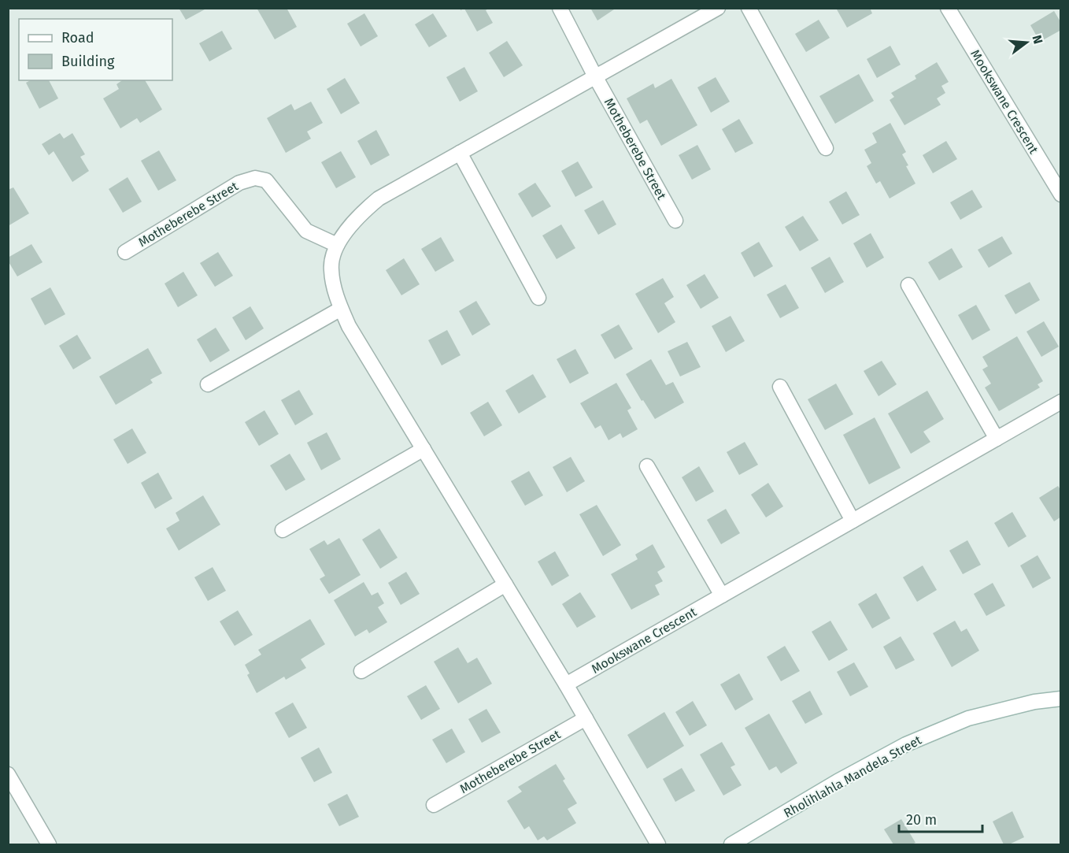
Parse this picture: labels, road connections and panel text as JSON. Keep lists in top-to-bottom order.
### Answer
{
  "streets": {
    "street": ["Mookswane Crescent", "Motheberebe Street", "Rholihlahla Mandela Street"]
  },
  "legend": ["Road", "Building"],
  "scale_bar": "20 m",
  "north": "right"
}
